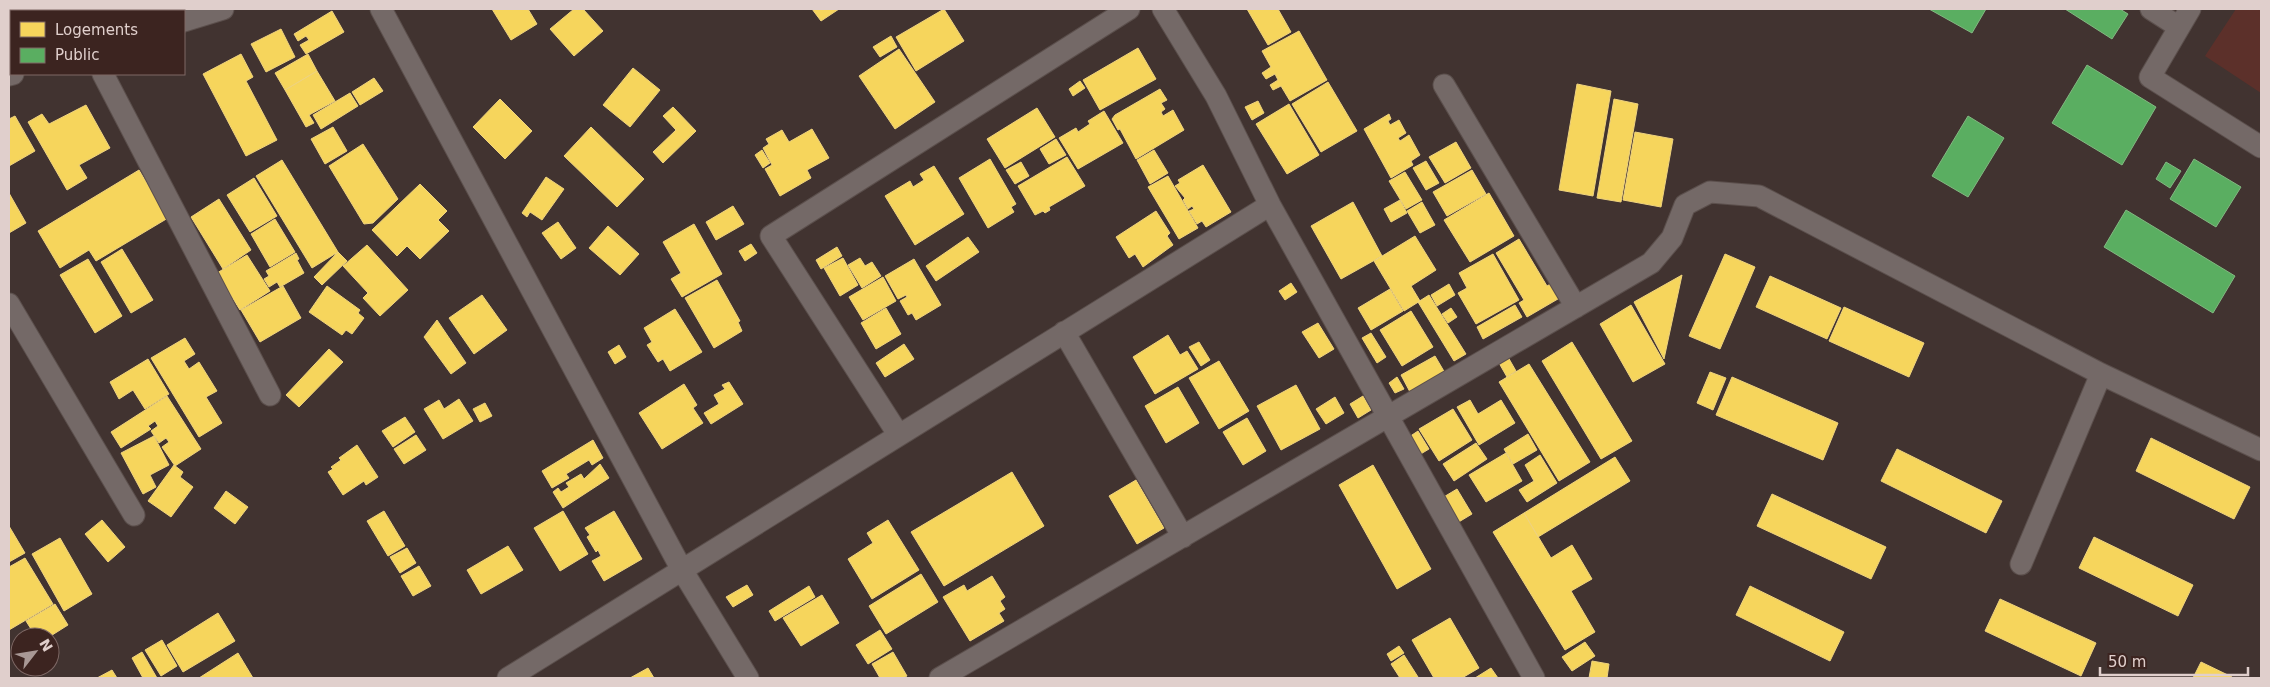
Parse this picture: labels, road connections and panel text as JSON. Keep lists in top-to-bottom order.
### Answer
{
  "legend": ["Logements", "Public"],
  "scale_bar": "50 m",
  "north": "top right"
}
